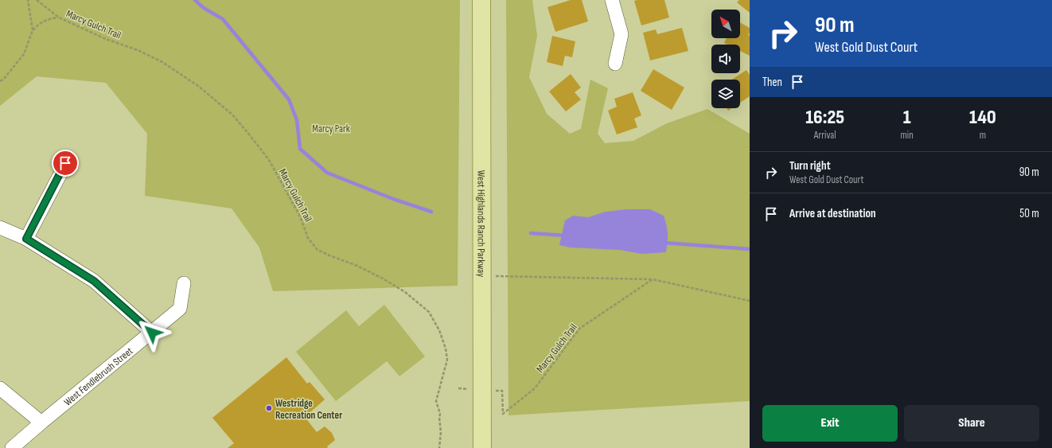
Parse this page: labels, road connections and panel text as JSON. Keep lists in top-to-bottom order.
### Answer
{
  "streets": {
    "main road": ["West Highlands Ranch Parkway"],
    "street": ["West Fendlebrush Street"],
    "path": ["Marcy Gulch Trail"]
  },
  "parks": ["Marcy Park"],
  "places": ["Westridge Recreation Center"],
  "north": "top left",
  "page": {
    "turn": ["90 m", "West Gold Dust Court"],
    "then": "Then",
    "eta": [
      "16:25",
      "Arrival",
      "1",
      "min",
      "140",
      "m"
    ],
    "list": [
      {
        "name": "Turn right",
        "note": "West Gold Dust Court",
        "value": "90 m"
      },
      {
        "name": "Arrive at destination",
        "value": "50 m"
      }
    ],
    "buttons": ["Exit", "Share"]
  }
}
